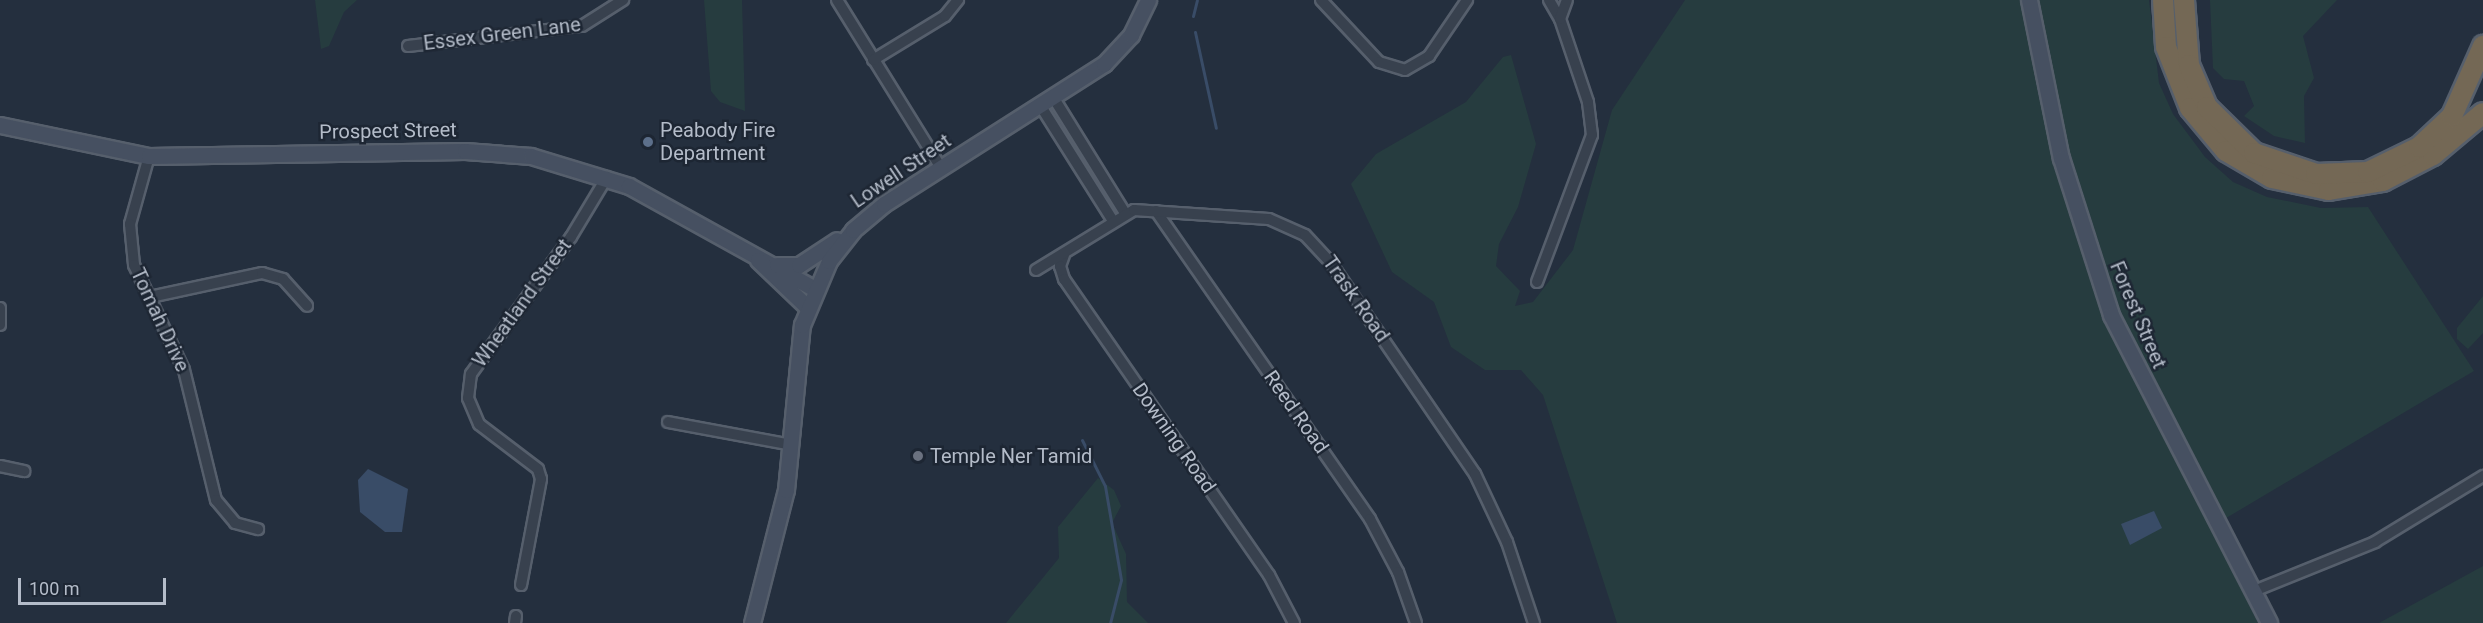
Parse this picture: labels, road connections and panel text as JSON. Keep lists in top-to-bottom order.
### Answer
{
  "streets": {
    "street": [
      "Essex Green Lane",
      "Prospect Street",
      "Lowell Street",
      "Trask Road",
      "Wheatland Street",
      "Forest Street",
      "Tomah Drive",
      "Reed Road",
      "Downing Road"
    ]
  },
  "crossings": [
    ["Prospect Street", "Lowell Street"],
    ["Prospect Street", "Wheatland Street"],
    ["Prospect Street", "Tomah Drive"],
    ["Trask Road", "Reed Road"],
    ["Trask Road", "Downing Road"]
  ],
  "places": ["Peabody Fire Department", "Temple Ner Tamid"],
  "scale_bar": "100 m"
}
